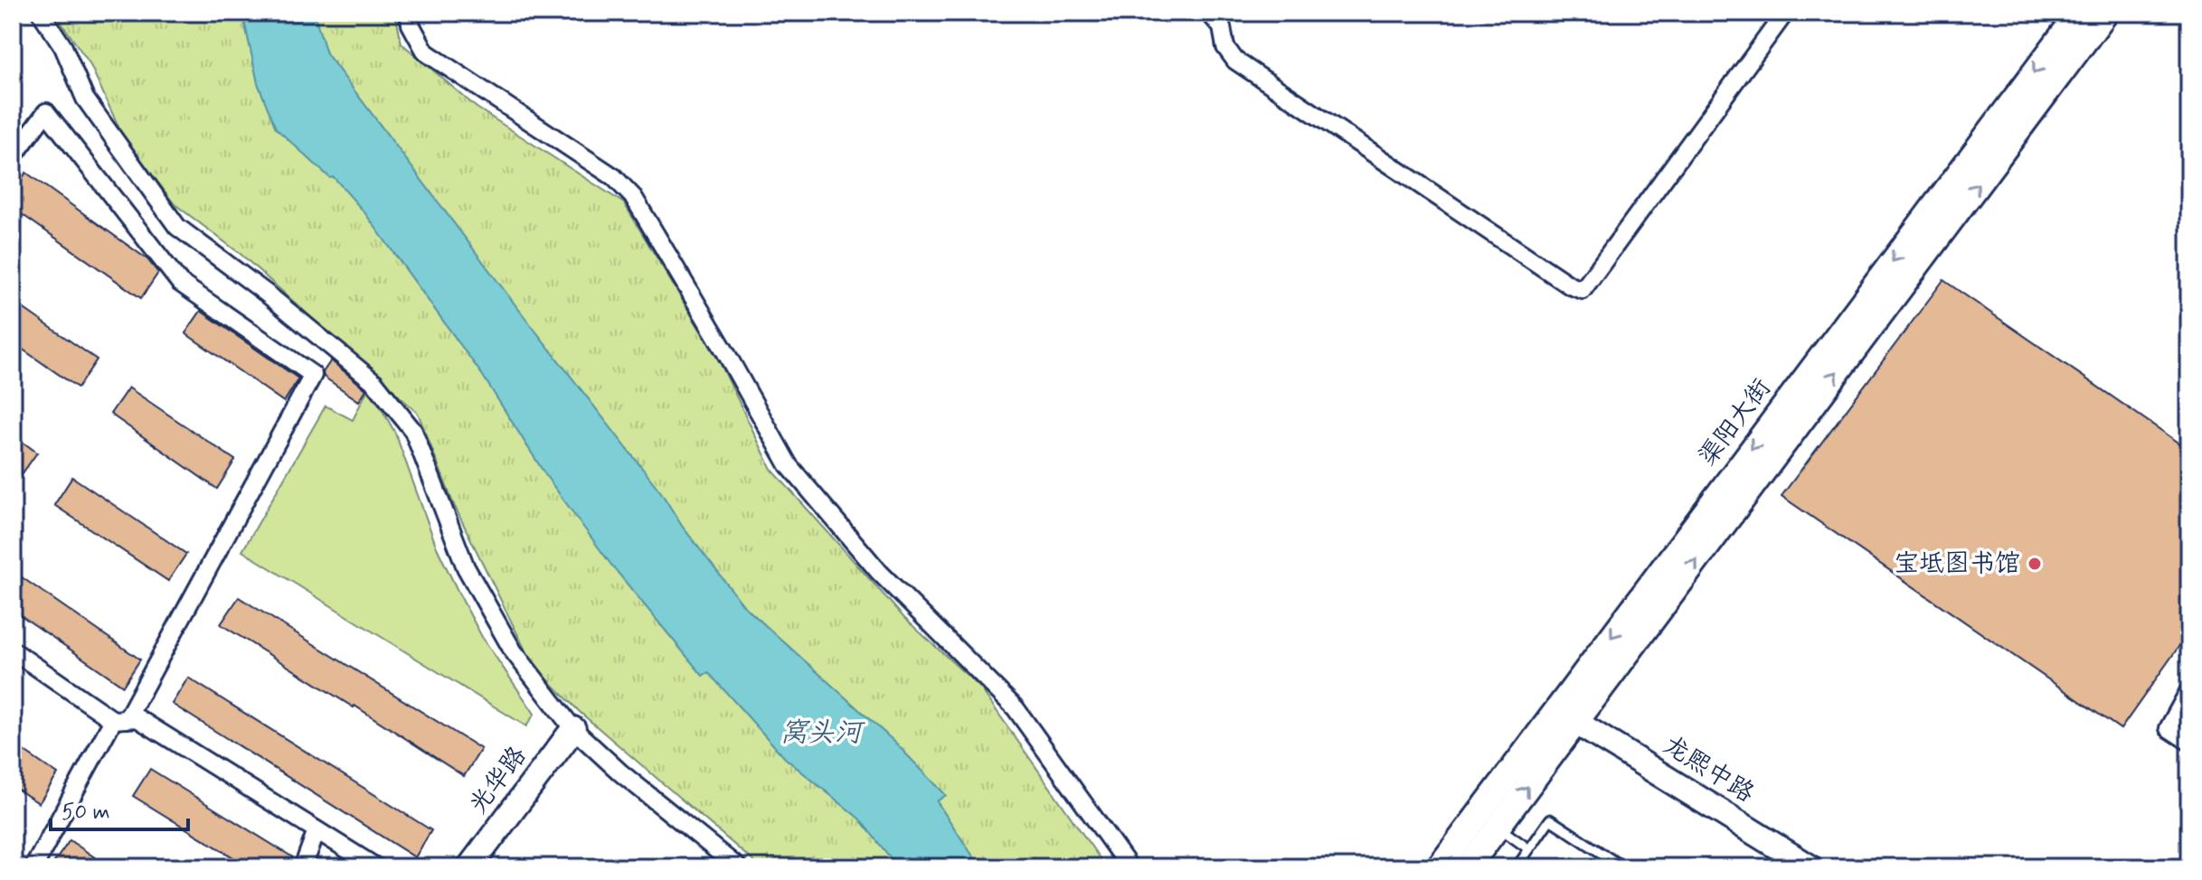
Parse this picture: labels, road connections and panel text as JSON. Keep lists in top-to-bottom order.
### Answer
{
  "streets": {
    "main road": ["渠阳大街", "龙熙中路", "光华路"]
  },
  "crossings": [
    ["渠阳大街", "龙熙中路"]
  ],
  "water": ["窝头河"],
  "places": ["宝坻图书馆"],
  "scale_bar": "50 m"
}
